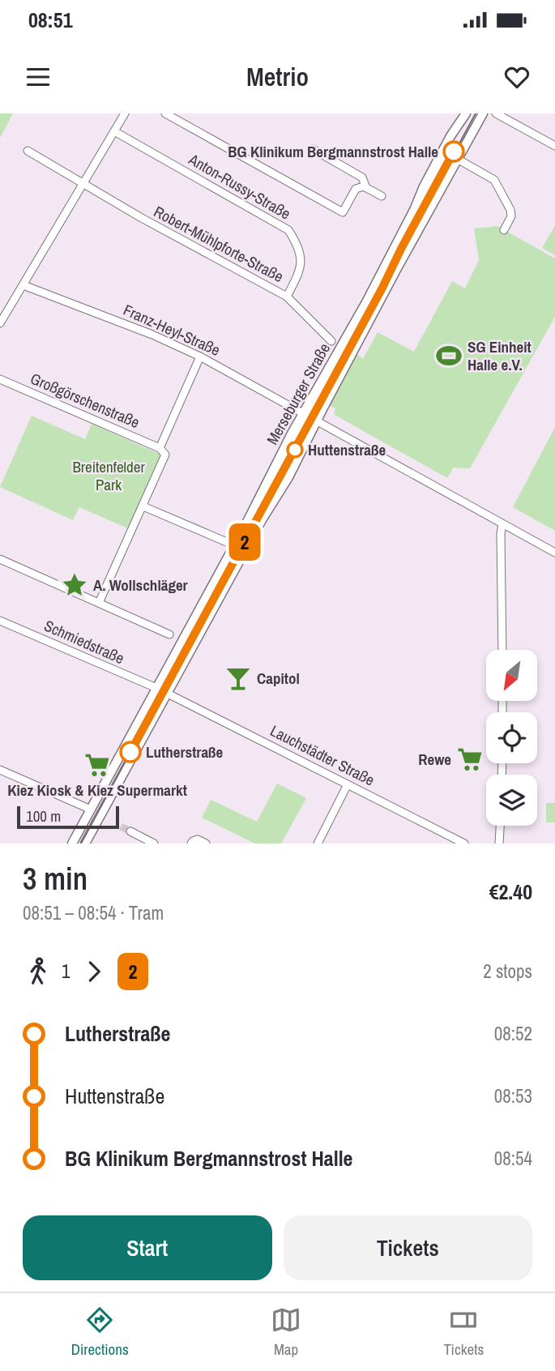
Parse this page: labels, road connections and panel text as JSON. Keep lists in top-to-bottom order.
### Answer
{
  "streets": {
    "main road": ["Merseburger Straße"],
    "street": [
      "Anton-Russy-Straße",
      "Robert-Mühlpforte-Straße",
      "Franz-Heyl-Straße",
      "Großgörschenstraße",
      "Schmiedstraße",
      "Lauchstädter Straße"
    ]
  },
  "crossings": [
    ["Anton-Russy-Straße", "Robert-Mühlpforte-Straße"],
    ["Franz-Heyl-Straße", "Merseburger Straße"],
    ["Merseburger Straße", "Schmiedstraße"],
    ["Merseburger Straße", "Lauchstädter Straße"]
  ],
  "parks": ["Breitenfelder Park"],
  "places": {
    "other": ["BG Klinikum Bergmannstrost Halle", "Huttenstraße", "Lutherstraße"],
    "sports": ["SG Einheit Halle e.V."],
    "place": ["A. Wollschläger"],
    "bar": ["Capitol"],
    "supermarket": ["Rewe", "Kiez Kiosk & Kiez Supermarkt"]
  },
  "lines": ["tram line 2"],
  "scale_bar": "100 m",
  "north": "bottom left",
  "page": {
    "status": "08:51",
    "header": "Metrio",
    "on_map": "2",
    "scale": "100 m",
    "heading": ["3 min", "08:51 – 08:54 · Tram", "€2.40"],
    "legs": ["1", "2", "2 stops"],
    "list": [
      {
        "name": "Lutherstraße",
        "value": "08:52"
      },
      {
        "name": "Huttenstraße",
        "value": "08:53"
      },
      {
        "name": "BG Klinikum Bergmannstrost Halle",
        "value": "08:54"
      }
    ],
    "buttons": ["Start", "Tickets"],
    "tabs": ["Directions", "Map", "Tickets"]
  }
}
